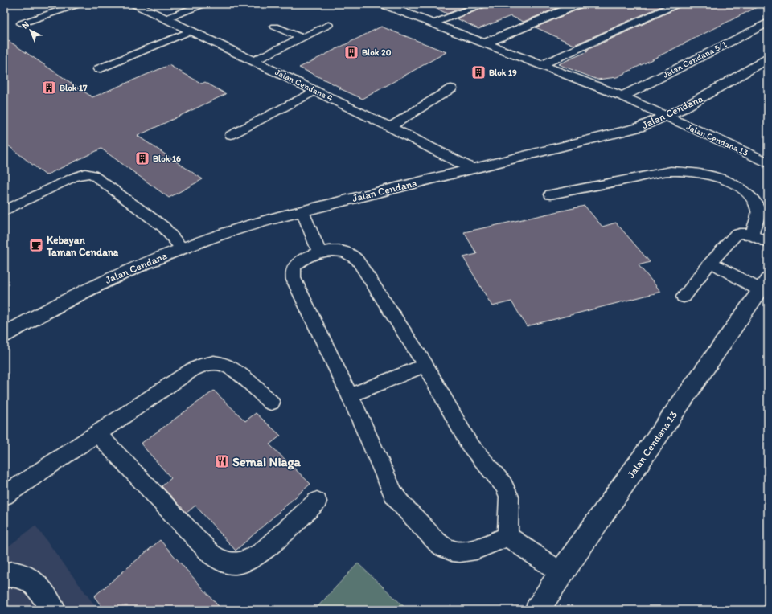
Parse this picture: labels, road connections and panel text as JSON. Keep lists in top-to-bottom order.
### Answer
{
  "streets": {
    "street": [
      "Jalan Cendana 5/1",
      "Jalan Cendana 4",
      "Jalan Cendana",
      "Jalan Cendana 13"
    ]
  },
  "crossings": [
    ["Jalan Cendana 5/1", "Jalan Cendana 13"],
    ["Jalan Cendana 4", "Jalan Cendana"],
    ["Jalan Cendana", "Jalan Cendana 13"]
  ],
  "places": {
    "building": [
      "Blok 20",
      "Blok 19",
      "Blok 17",
      "Blok 16"
    ],
    "cafe": ["Kebayan Taman Cendana"],
    "restaurant": ["Semai Niaga"]
  },
  "north": "top left"
}
